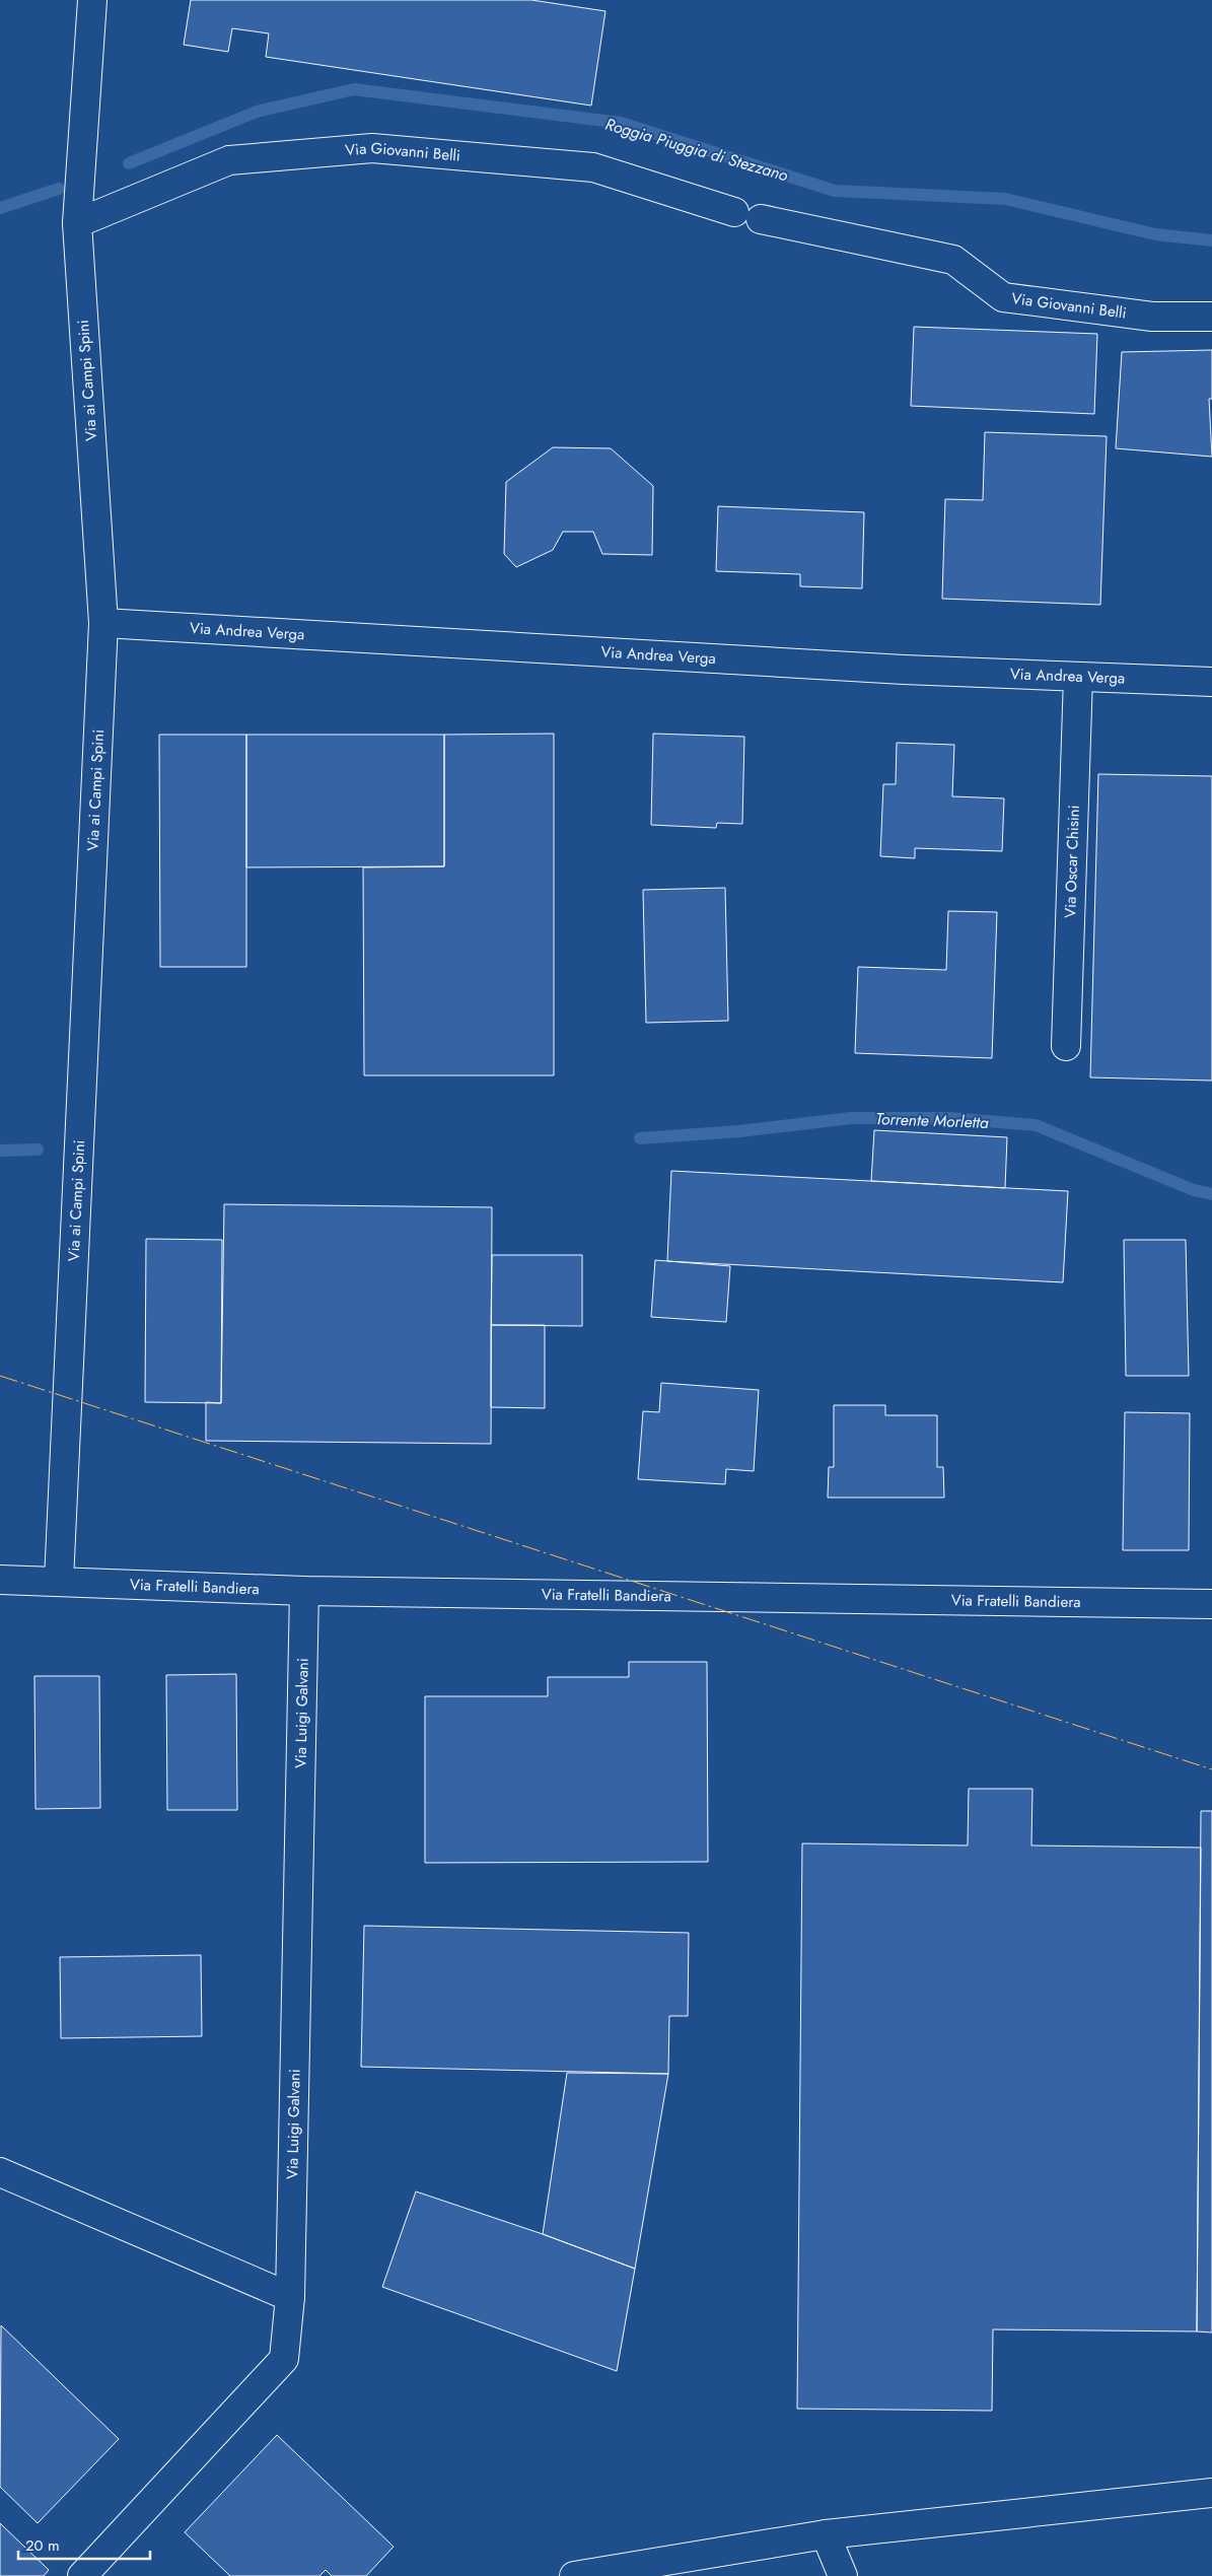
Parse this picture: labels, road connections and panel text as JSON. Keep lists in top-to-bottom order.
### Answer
{
  "streets": {
    "street": [
      "Via Giovanni Belli",
      "Via ai Campi Spini",
      "Via Andrea Verga",
      "Via Oscar Chisini",
      "Via Fratelli Bandiera",
      "Via Luigi Galvani"
    ]
  },
  "crossings": [
    ["Via Giovanni Belli", "Via ai Campi Spini"],
    ["Via ai Campi Spini", "Via Andrea Verga"],
    ["Via ai Campi Spini", "Via Fratelli Bandiera"],
    ["Via Andrea Verga", "Via Oscar Chisini"],
    ["Via Fratelli Bandiera", "Via Luigi Galvani"]
  ],
  "water": ["Roggia Piuggia di Stezzano", "Torrente Morletta"],
  "scale_bar": "20 m"
}
